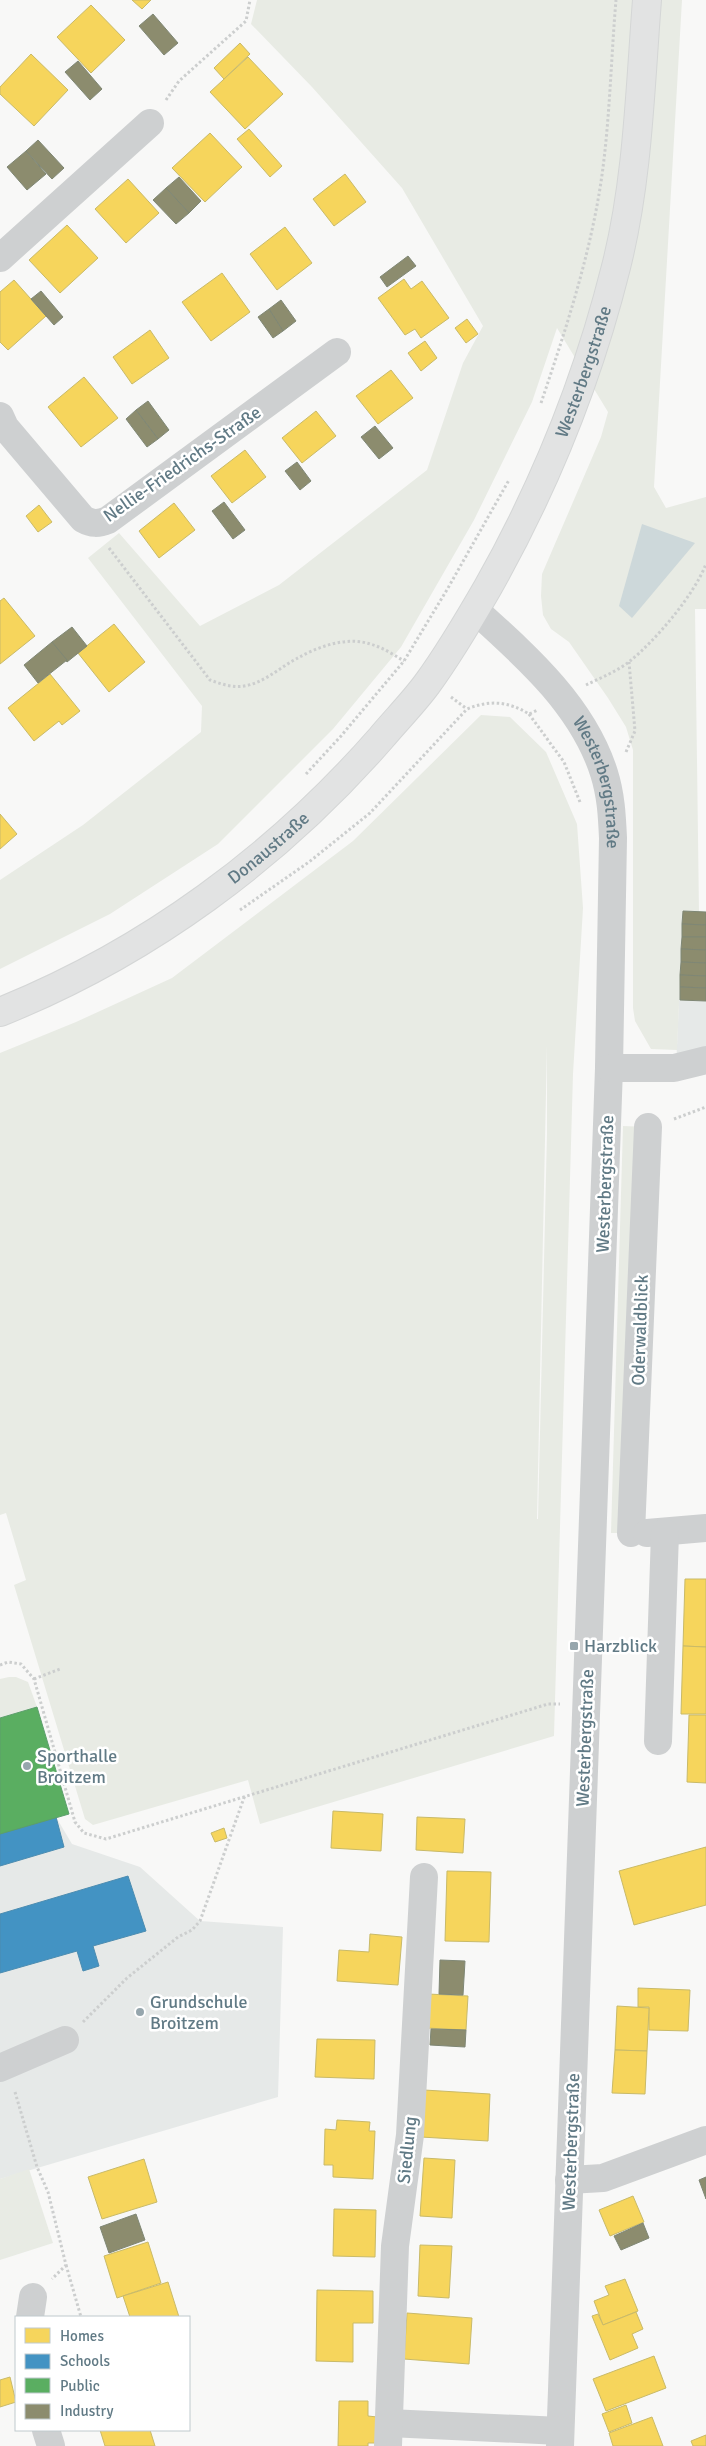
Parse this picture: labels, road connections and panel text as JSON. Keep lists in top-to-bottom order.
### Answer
{
  "streets": {
    "main road": ["Westerbergstraße", "Donaustraße"],
    "street": ["Nellie-Friedrichs-Straße", "Oderwaldblick", "Siedlung"]
  },
  "crossings": [
    ["Westerbergstraße", "Donaustraße"],
    ["Westerbergstraße", "Siedlung"]
  ],
  "places": {
    "transit": ["Harzblick"],
    "other": ["Sporthalle Broitzem", "Grundschule Broitzem"]
  },
  "legend": [
    "Homes",
    "Schools",
    "Public",
    "Industry"
  ]
}
